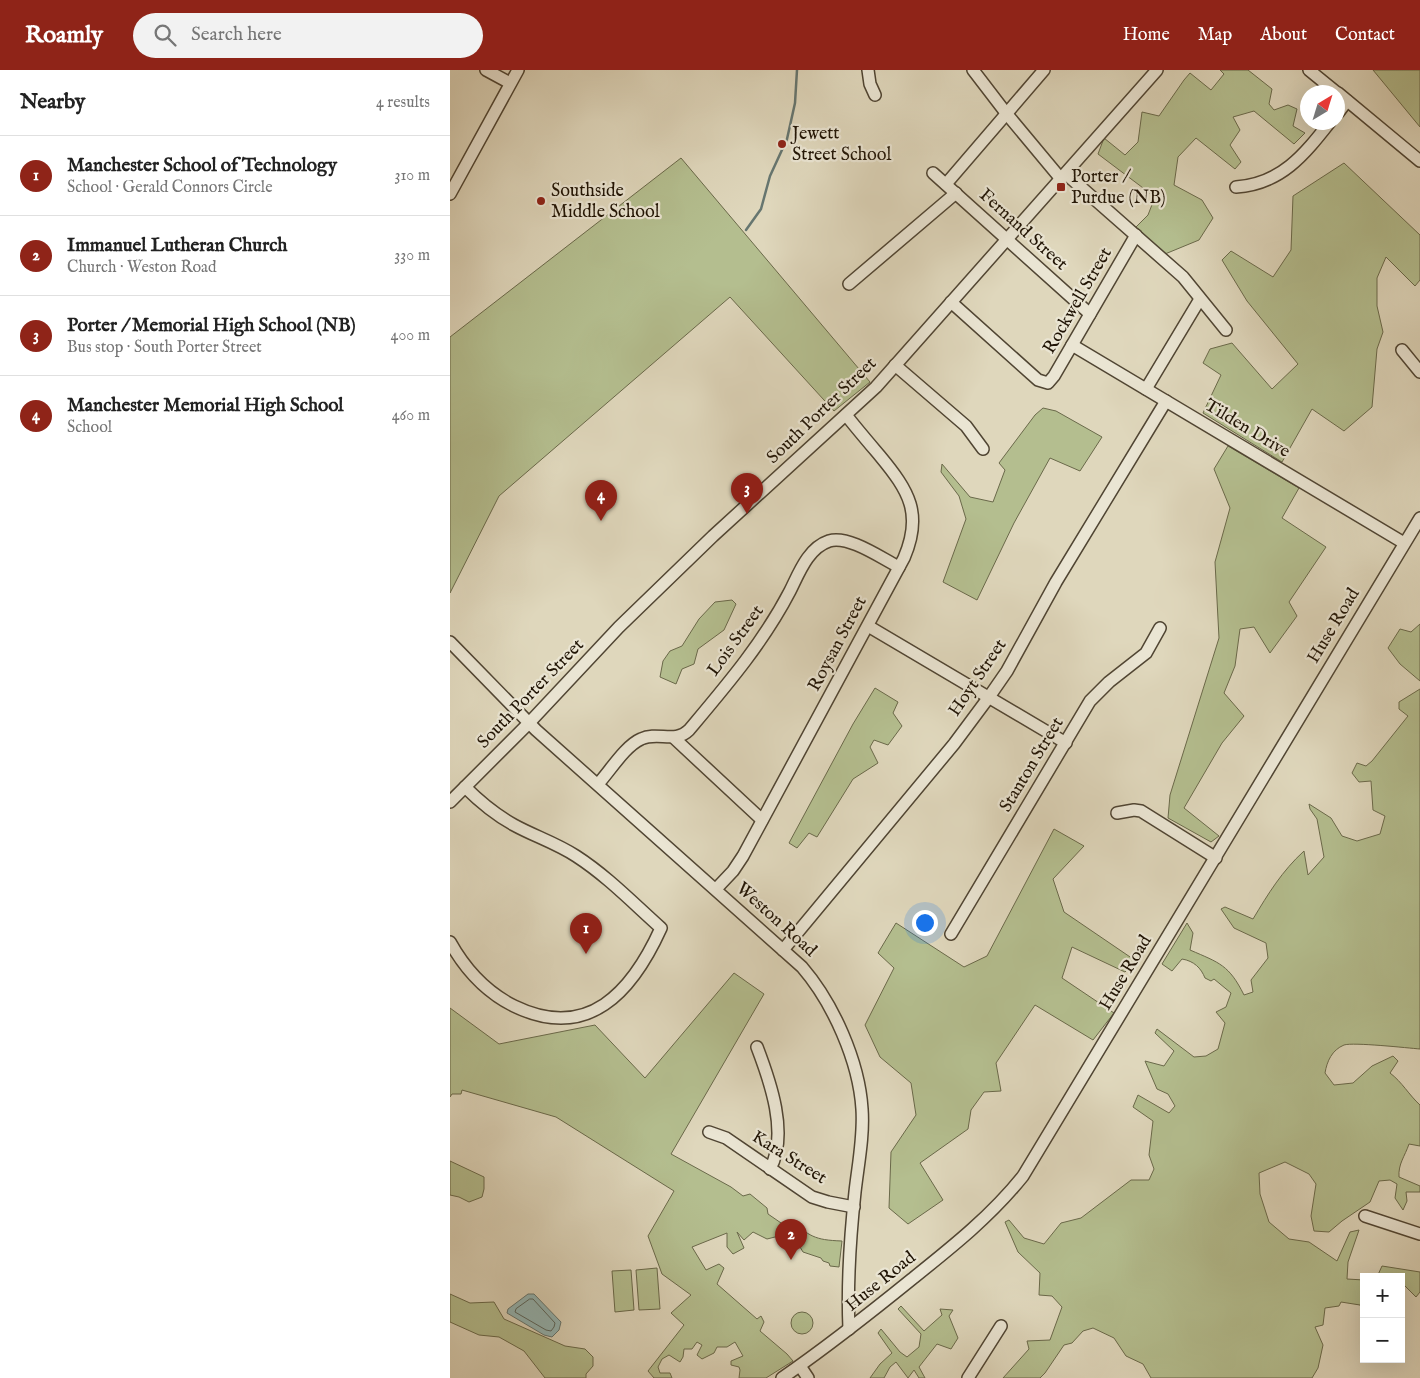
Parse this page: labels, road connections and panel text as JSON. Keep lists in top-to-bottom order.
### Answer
{
  "streets": {
    "street": [
      "Fernand Street",
      "Rockwell Street",
      "South Porter Street",
      "Tilden Drive",
      "Huse Road",
      "Lois Street",
      "Roysan Street",
      "Hoyt Street",
      "Stanton Street",
      "Weston Road",
      "Kara Street"
    ]
  },
  "crossings": [
    ["Fernand Street", "Rockwell Street"],
    ["Fernand Street", "South Porter Street"],
    ["Rockwell Street", "South Porter Street"],
    ["Rockwell Street", "Tilden Drive"],
    ["South Porter Street", "Roysan Street"],
    ["South Porter Street", "Weston Road"],
    ["Tilden Drive", "Huse Road"],
    ["Tilden Drive", "Hoyt Street"],
    ["Huse Road", "Weston Road"],
    ["Lois Street", "Roysan Street"],
    ["Roysan Street", "Weston Road"],
    ["Hoyt Street", "Weston Road"],
    ["Weston Road", "Kara Street"]
  ],
  "places": {
    "other": ["Jewett Street School", "Southside Middle School"],
    "transit": ["Porter / Purdue (NB)"]
  },
  "north": "top right",
  "page": {
    "header": "Roamly",
    "search": "Search here",
    "nav": [
      "Home",
      "Map",
      "About",
      "Contact"
    ],
    "heading": ["Nearby", "4 results"],
    "list": [
      {
        "mark": "1",
        "name": "Manchester School of Technology",
        "note": "School · Gerald Connors Circle",
        "value": "310 m"
      },
      {
        "mark": "2",
        "name": "Immanuel Lutheran Church",
        "note": "Church · Weston Road",
        "value": "330 m"
      },
      {
        "mark": "3",
        "name": "Porter / Memorial High School (NB)",
        "note": "Bus stop · South Porter Street",
        "value": "400 m"
      },
      {
        "mark": "4",
        "name": "Manchester Memorial High School",
        "note": "School",
        "value": "460 m"
      }
    ],
    "pins": [
      "3",
      "4",
      "1",
      "2"
    ],
    "map_buttons": ["+", "−"]
  }
}
